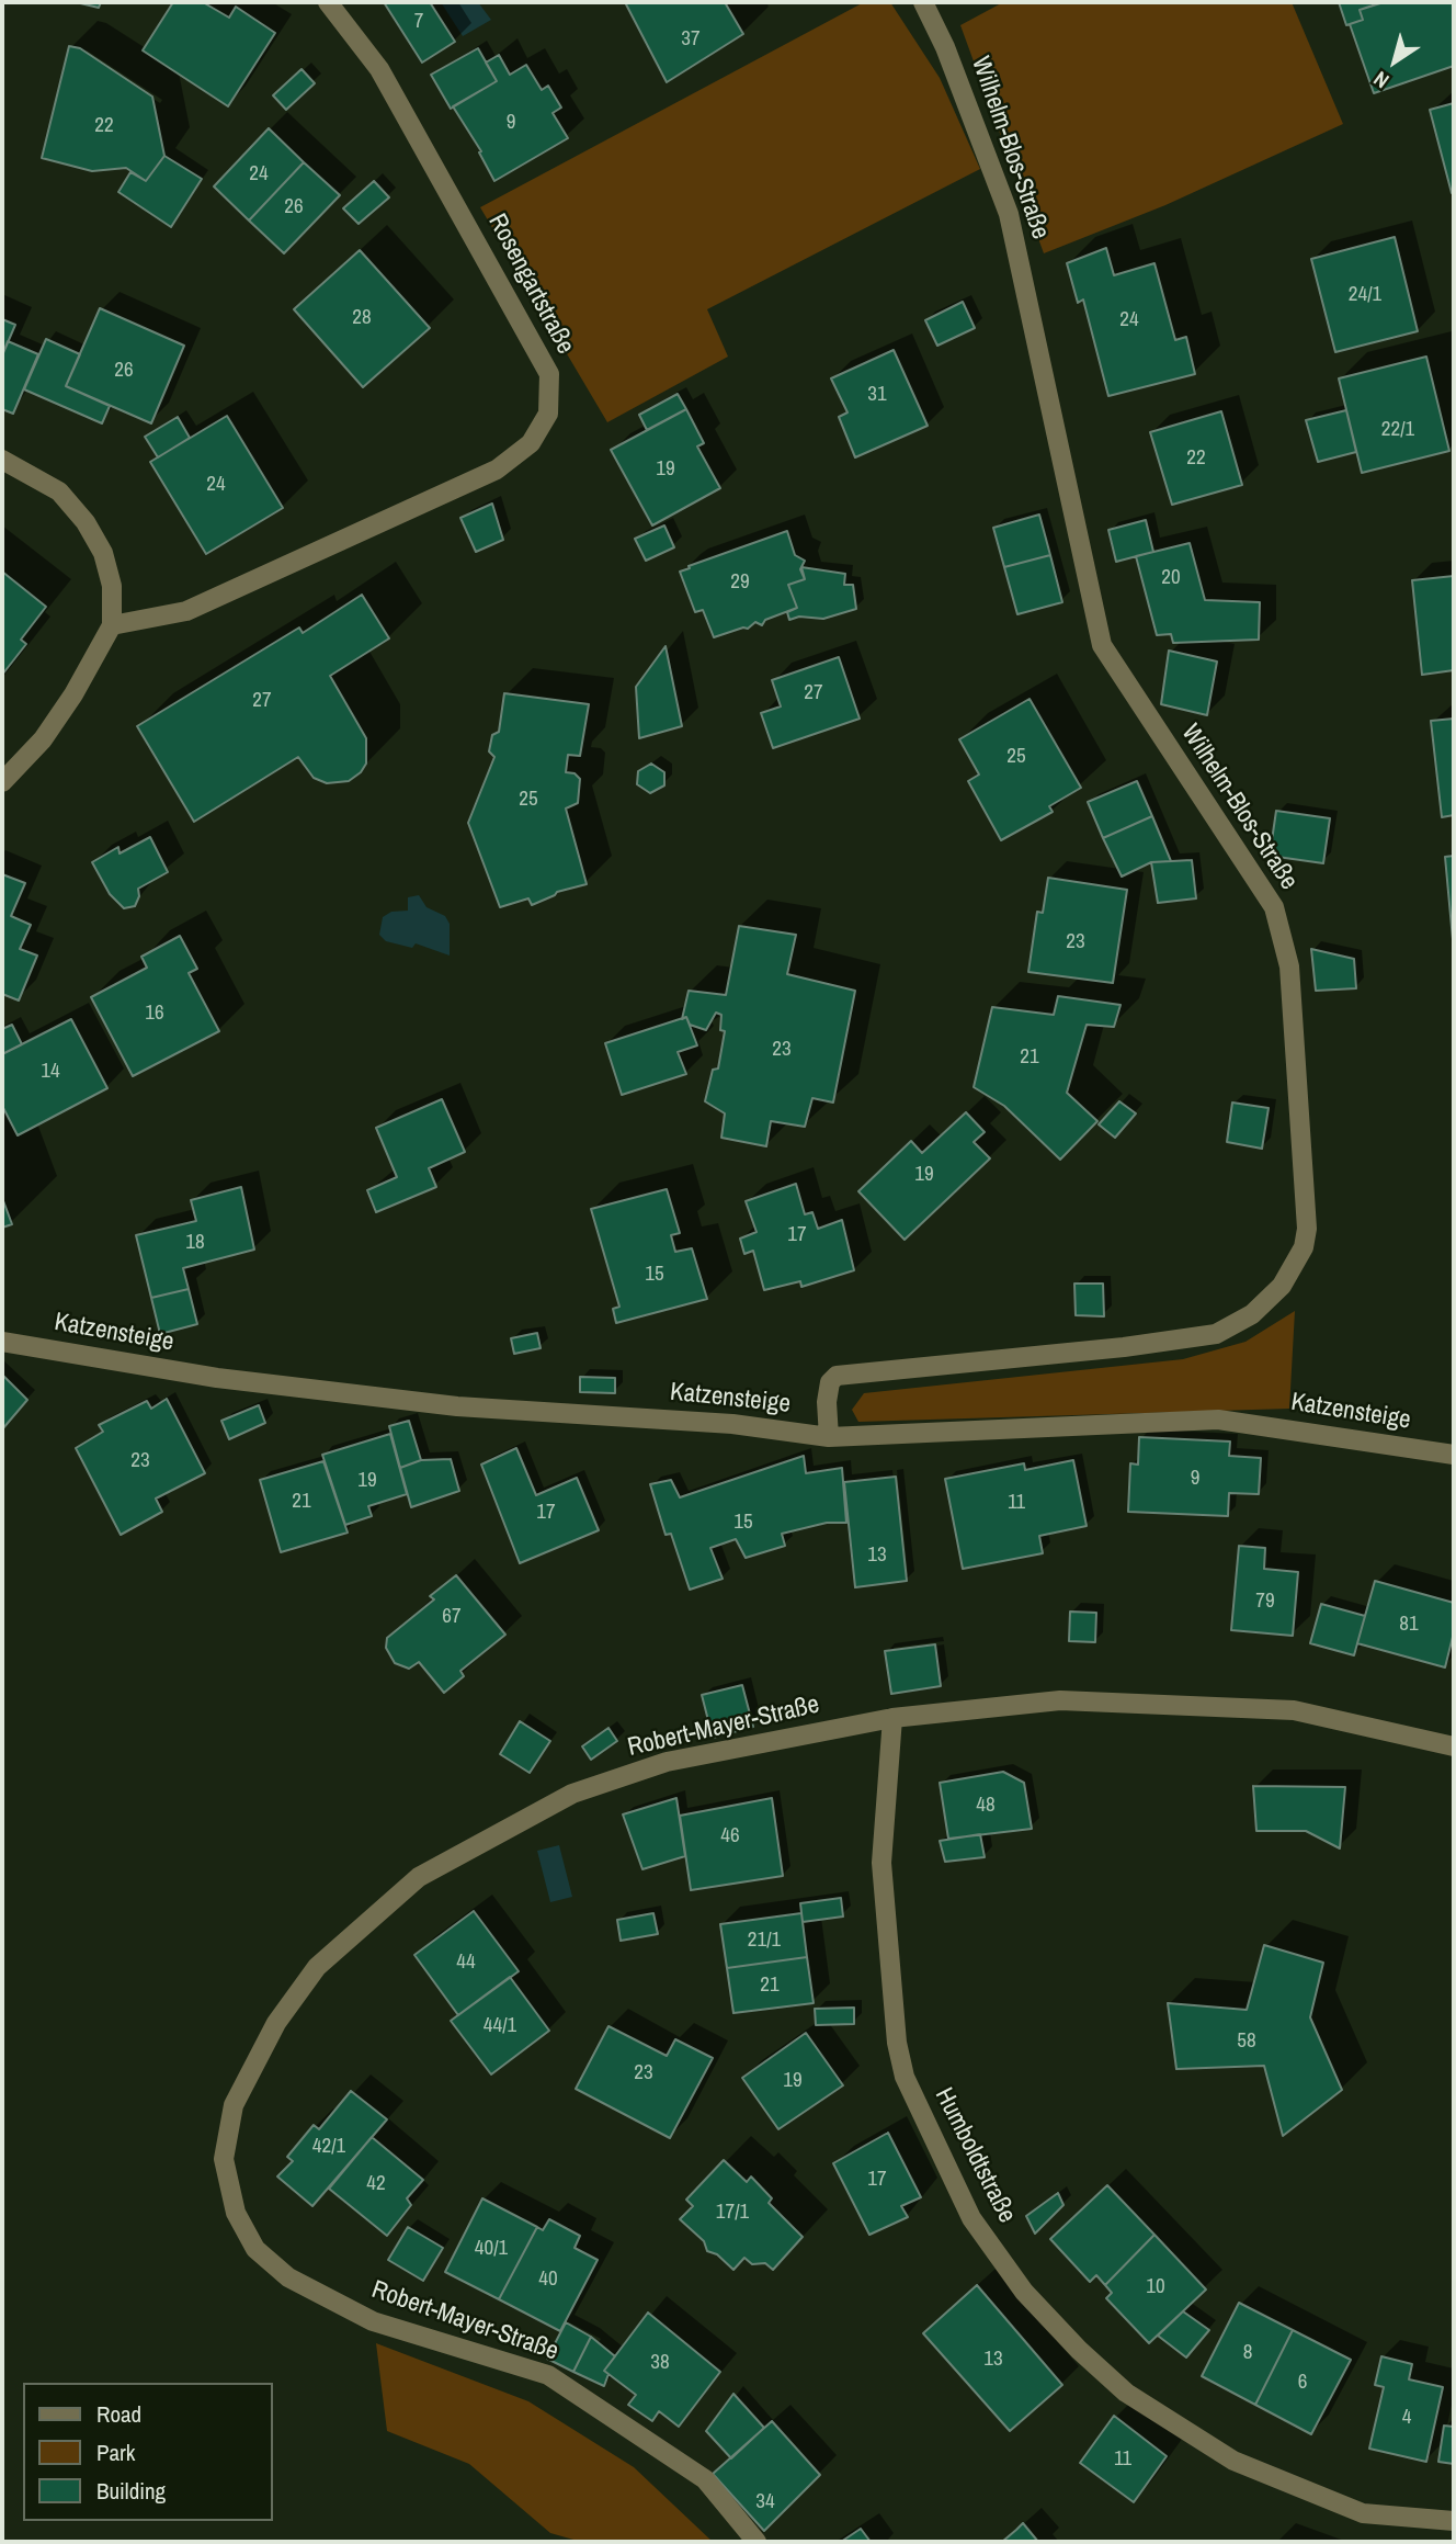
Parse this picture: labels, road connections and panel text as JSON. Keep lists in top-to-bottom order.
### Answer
{
  "streets": {
    "street": [
      "Wilhelm-Blos-Straße",
      "Rosengartstraße",
      "Katzensteige",
      "Robert-Mayer-Straße",
      "Humboldtstraße"
    ]
  },
  "crossings": [
    ["Wilhelm-Blos-Straße", "Katzensteige"],
    ["Robert-Mayer-Straße", "Humboldtstraße"]
  ],
  "house_numbers": [
    "7",
    "37",
    "9",
    "22",
    "24",
    "26",
    "24/1",
    "28",
    "24",
    "26",
    "31",
    "22/1",
    "22",
    "19",
    "24",
    "20",
    "29",
    "27",
    "27",
    "25",
    "25",
    "23",
    "16",
    "23",
    "21",
    "14",
    "19",
    "17",
    "18",
    "15",
    "23",
    "9",
    "19",
    "21",
    "11",
    "17",
    "15",
    "13",
    "79",
    "67",
    "81",
    "48",
    "46",
    "21/1",
    "44",
    "21",
    "44/1",
    "58",
    "23",
    "19",
    "42/1",
    "17",
    "42",
    "17/1",
    "40/1",
    "40",
    "10",
    "8",
    "13",
    "38",
    "6",
    "4",
    "11",
    "34"
  ],
  "legend": ["Road", "Park", "Building"],
  "north": "bottom left"
}
